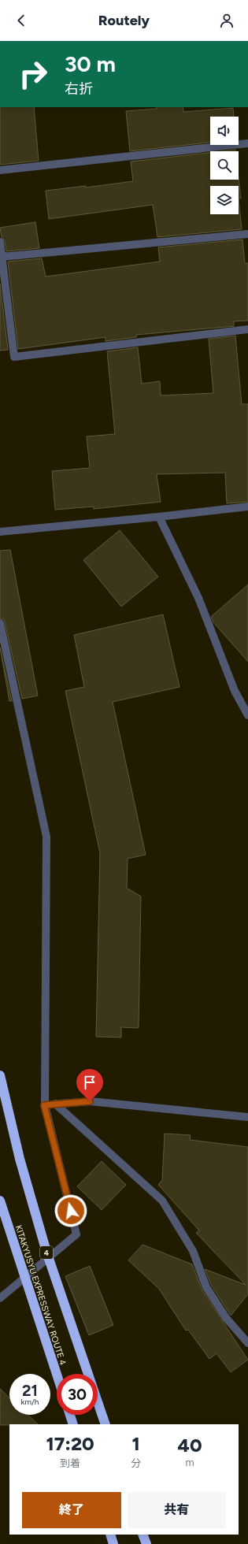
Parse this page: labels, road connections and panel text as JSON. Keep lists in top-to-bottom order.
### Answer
{
  "streets": {
    "highway": ["4", "KITAKYUSYU EXPRESSWAY ROUTE 4"]
  },
  "page": {
    "header": "Routely",
    "turn": ["30 m", "右折"],
    "speed": "21 km/h",
    "limit": "30",
    "eta": [
      "17:20",
      "到着",
      "1",
      "分",
      "40",
      "m"
    ],
    "buttons": ["終了", "共有"]
  }
}
